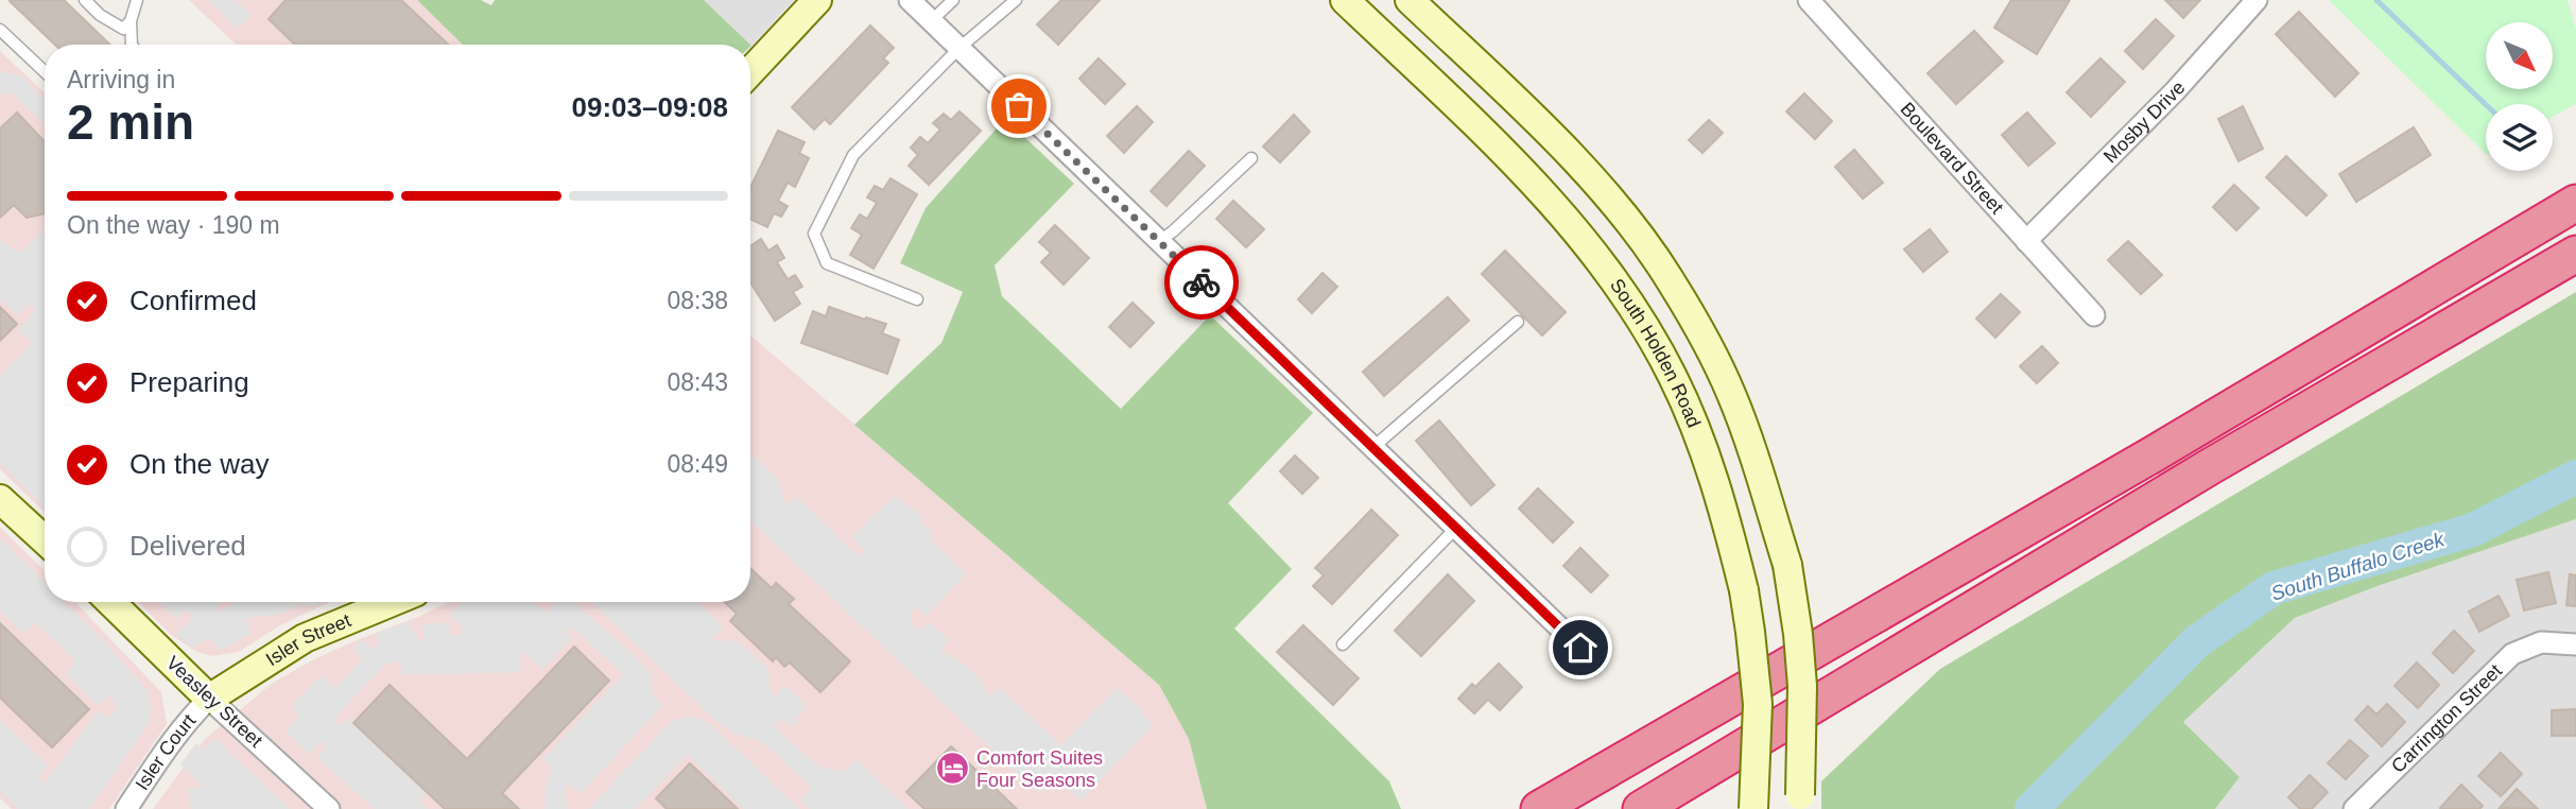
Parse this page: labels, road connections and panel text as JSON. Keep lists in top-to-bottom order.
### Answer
{
  "streets": {
    "main road": ["South Holden Road", "Isler Street", "Veasley Street"],
    "street": [
      "Mosby Drive",
      "Boulevard Street",
      "Carrington Street",
      "Isler Court"
    ]
  },
  "crossings": [
    ["Mosby Drive", "Boulevard Street"],
    ["Isler Street", "Veasley Street"],
    ["Isler Street", "Isler Court"],
    ["Veasley Street", "Isler Court"]
  ],
  "water": ["South Buffalo Creek"],
  "places": {
    "hotel": ["Comfort Suites Four Seasons"]
  },
  "north": "bottom right",
  "page": {
    "heading": ["2 min", "Arriving in", "09:03–09:08"],
    "bar": "On the way · 190 m",
    "list": [
      ["Confirmed", "08:38"],
      ["Preparing", "08:43"],
      ["On the way", "08:49"],
      "Delivered"
    ]
  }
}
